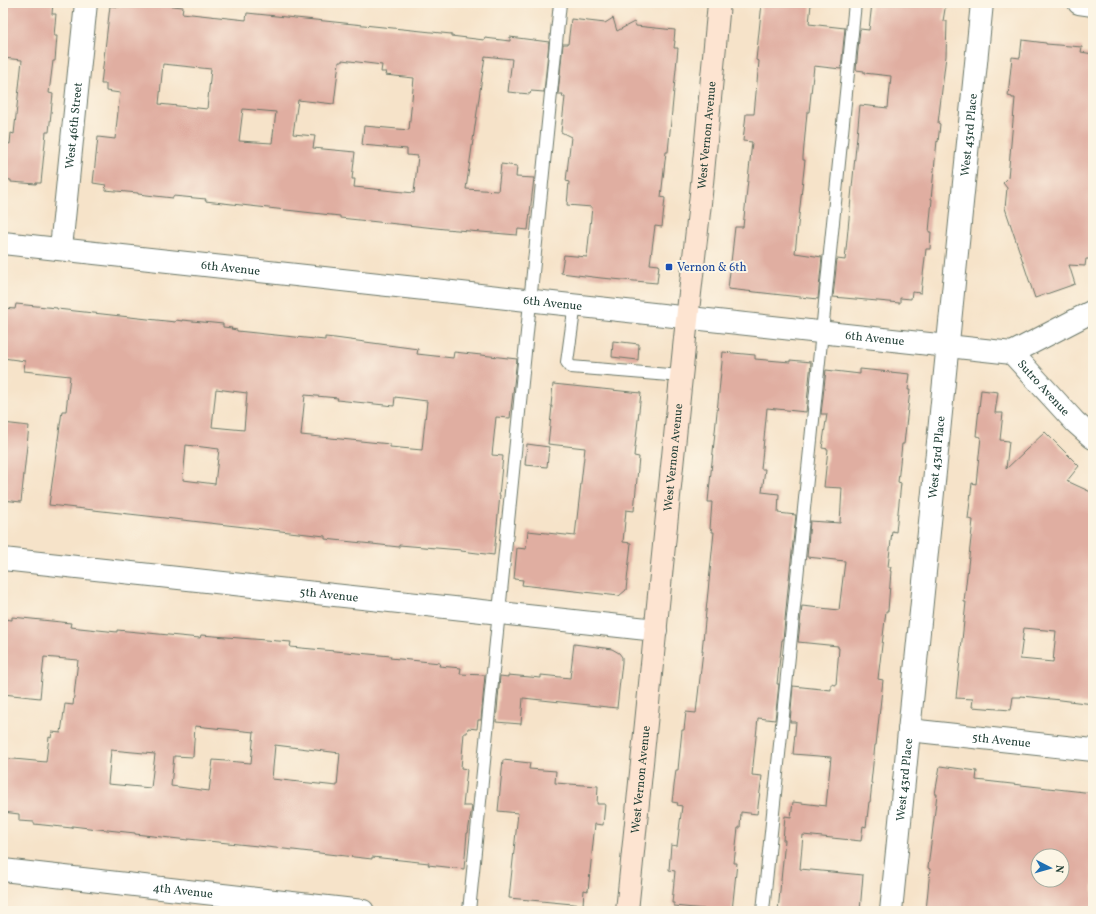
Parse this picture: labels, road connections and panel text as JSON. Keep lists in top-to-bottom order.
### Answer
{
  "streets": {
    "main road": ["West Vernon Avenue"],
    "street": [
      "West 46th Street",
      "West 43rd Place",
      "6th Avenue",
      "Sutro Avenue",
      "5th Avenue",
      "4th Avenue"
    ]
  },
  "crossings": [
    ["West 46th Street", "6th Avenue"],
    ["West Vernon Avenue", "6th Avenue"],
    ["West Vernon Avenue", "5th Avenue"],
    ["West 43rd Place", "6th Avenue"],
    ["West 43rd Place", "5th Avenue"],
    ["6th Avenue", "Sutro Avenue"]
  ],
  "places": {
    "transit": ["Vernon & 6th"]
  },
  "north": "right"
}
